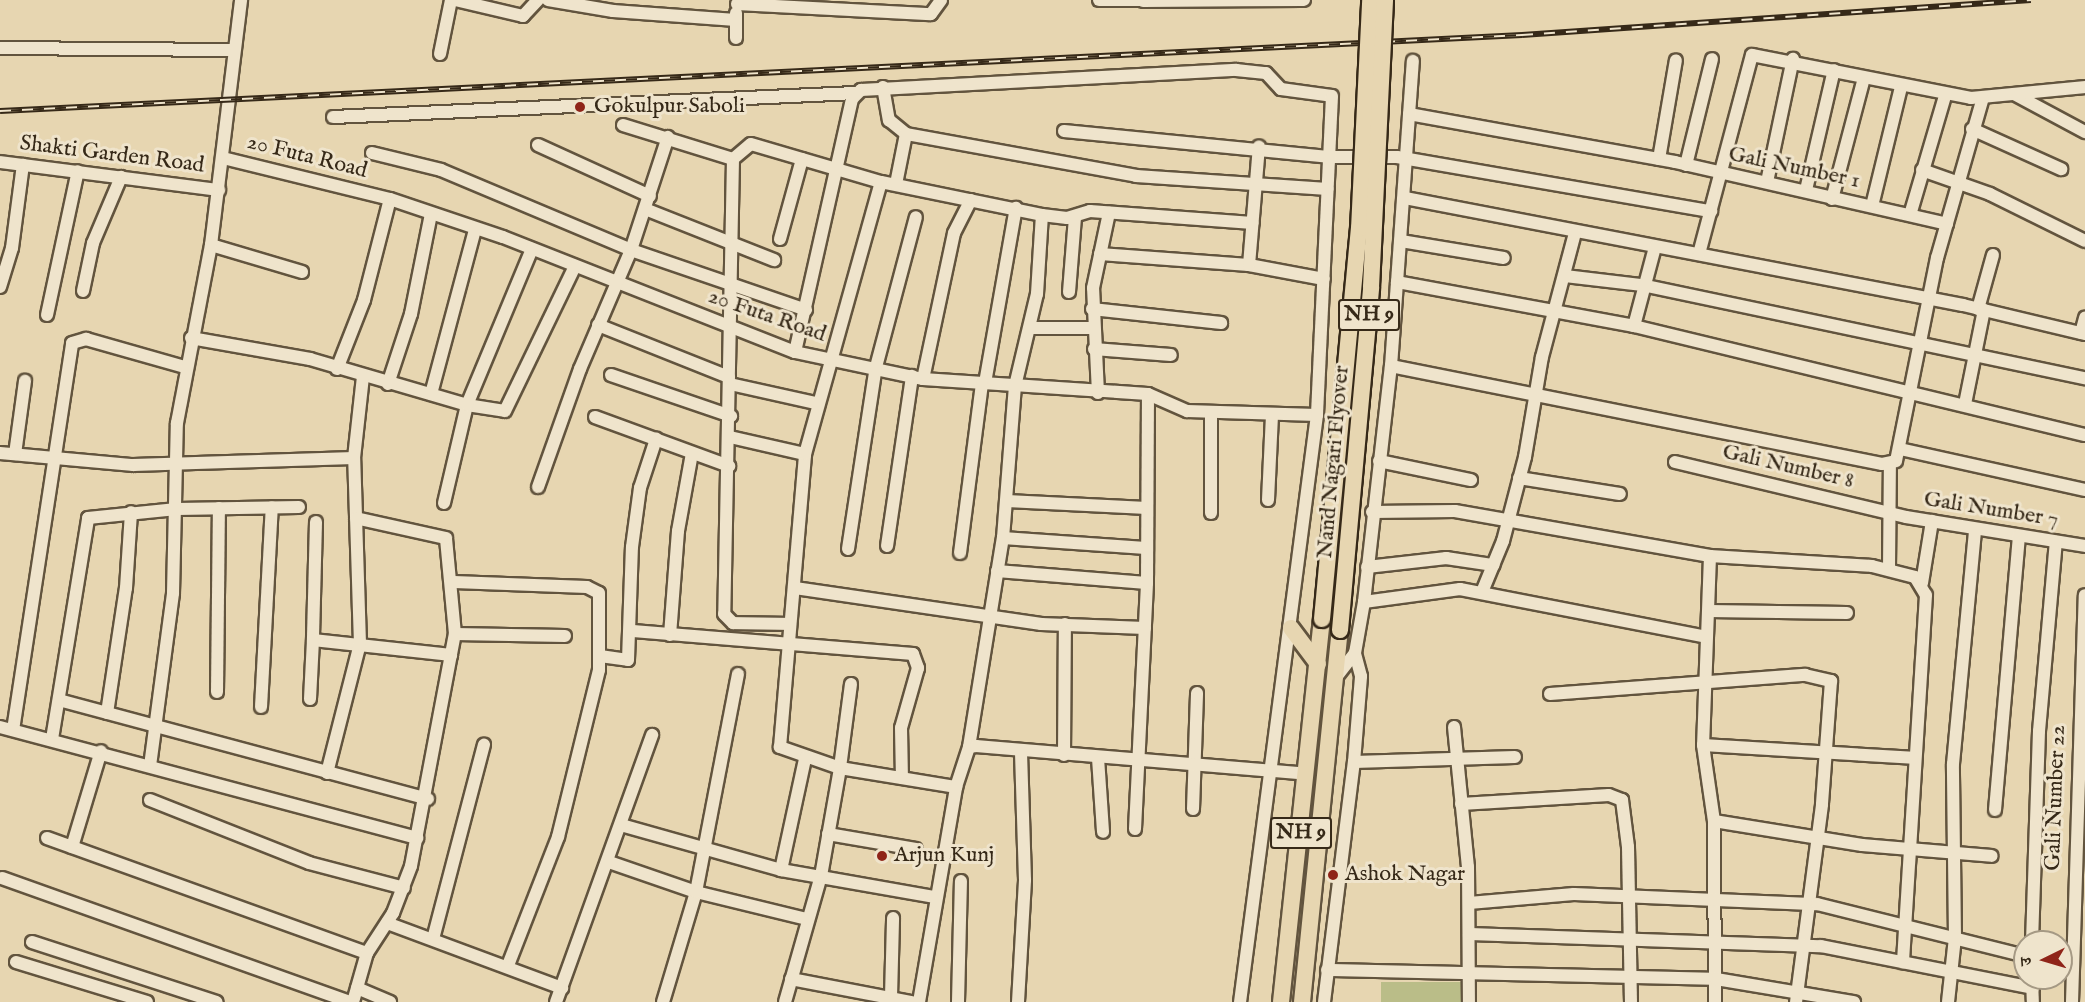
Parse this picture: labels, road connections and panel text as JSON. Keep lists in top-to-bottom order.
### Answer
{
  "streets": {
    "highway": ["NH 9", "Nand Nagari Flyover"],
    "street": [
      "Shakti Garden Road",
      "20 Futa Road",
      "Gali Number 1",
      "Gali Number 8",
      "Gali Number 7",
      "Gali Number 22"
    ]
  },
  "crossings": [
    ["NH 9", "Nand Nagari Flyover"],
    ["Gali Number 8", "Gali Number 7"]
  ],
  "places": ["Gokulpur Saboli", "Arjun Kunj", "Ashok Nagar"],
  "north": "left"
}
